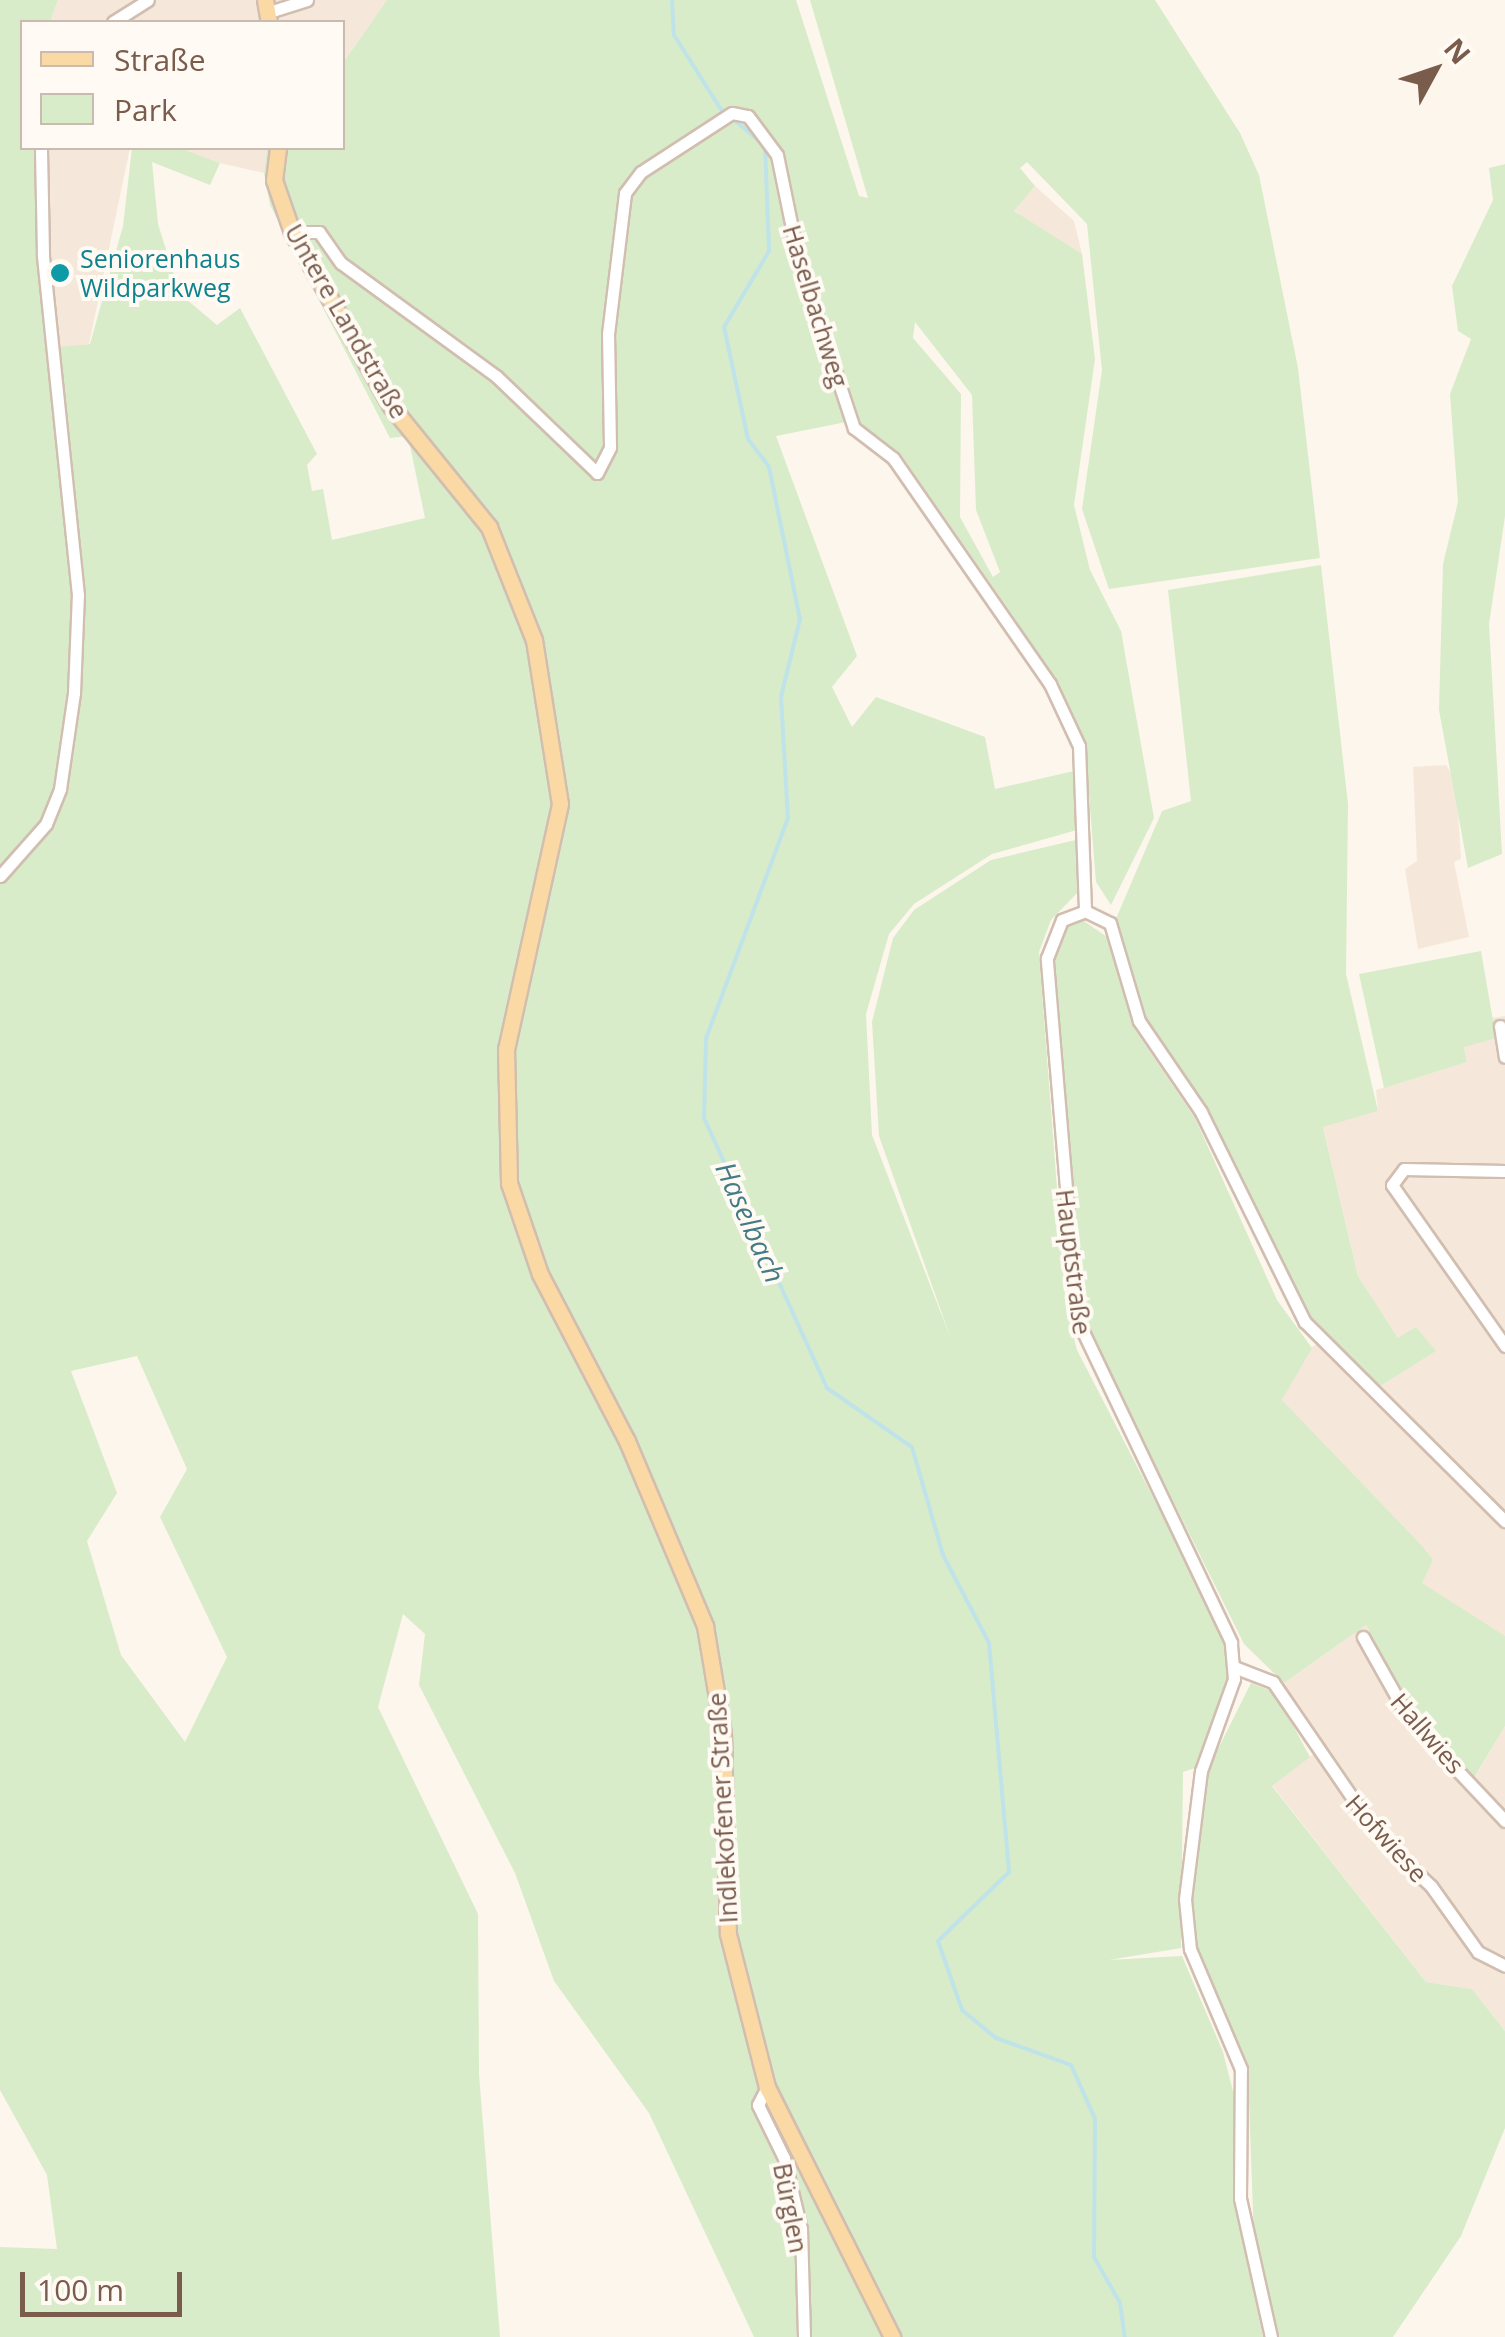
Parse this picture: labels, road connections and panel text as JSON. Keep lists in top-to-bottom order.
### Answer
{
  "streets": {
    "main road": ["Untere Landstraße", "Indlekofener Straße"],
    "street": [
      "Haselbachweg",
      "Hauptstraße",
      "Hallwies",
      "Hofwiese",
      "Bürglen"
    ]
  },
  "crossings": [
    ["Haselbachweg", "Untere Landstraße"],
    ["Haselbachweg", "Hauptstraße"],
    ["Untere Landstraße", "Indlekofener Straße"],
    ["Hauptstraße", "Hofwiese"],
    ["Indlekofener Straße", "Bürglen"]
  ],
  "water": ["Haselbach"],
  "places": ["Seniorenhaus Wildparkweg"],
  "legend": ["Straße", "Park"],
  "scale_bar": "100 m",
  "north": "top right"
}
